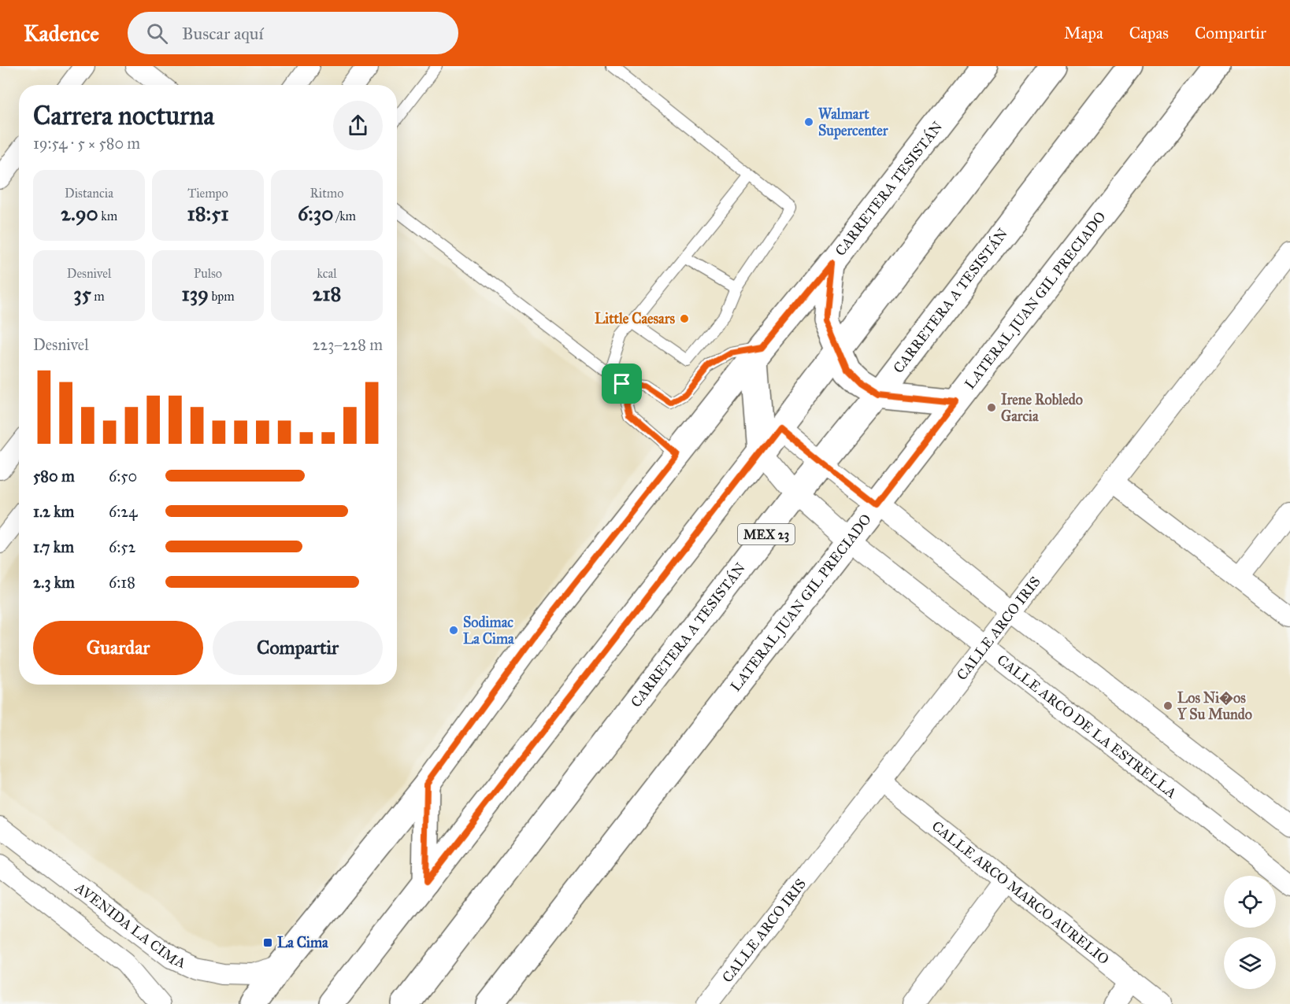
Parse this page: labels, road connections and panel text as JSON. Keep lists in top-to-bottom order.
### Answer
{
  "streets": {
    "main road": [
      "CARRETERA TESISTÁN",
      "LATERAL JUAN GIL PRECIADO",
      "CARRETERA A TESISTÁN",
      "MEX 23"
    ],
    "street": [
      "CALLE ARCO IRIS",
      "CALLE ARCO DE LA ESTRELLA",
      "CALLE ARCO MARCO AURELIO",
      "AVENIDA LA CIMA"
    ]
  },
  "crossings": [
    ["CARRETERA TESISTÁN", "AVENIDA LA CIMA"],
    ["LATERAL JUAN GIL PRECIADO", "CALLE ARCO DE LA ESTRELLA"],
    ["CARRETERA A TESISTÁN", "CALLE ARCO DE LA ESTRELLA"],
    ["CALLE ARCO IRIS", "CALLE ARCO DE LA ESTRELLA"],
    ["CALLE ARCO IRIS", "CALLE ARCO MARCO AURELIO"]
  ],
  "places": {
    "other": [
      "Walmart Supercenter",
      "Little Caesars",
      "Irene Robledo Garcia",
      "Sodimac La Cima",
      "Los Ni�os Y Su Mundo"
    ],
    "transit": ["La Cima"]
  },
  "page": {
    "header": "Kadence",
    "search": "Buscar aquí",
    "nav": ["Mapa", "Capas", "Compartir"],
    "heading": ["Carrera nocturna", "19:54 · 5 × 580 m"],
    "stats": [
      ["Distancia", "2.90 km"],
      ["Tiempo", "18:51"],
      ["Ritmo", "6:30 /km"],
      ["Desnivel", "35 m"],
      ["Pulso", "139 bpm"],
      ["kcal", "218"]
    ],
    "chart": ["Desnivel", "223–228 m"],
    "list": [
      {
        "name": "580 m",
        "note": "6:50"
      },
      {
        "name": "1.2 km",
        "note": "6:24"
      },
      {
        "name": "1.7 km",
        "note": "6:52"
      },
      {
        "name": "2.3 km",
        "note": "6:18"
      }
    ],
    "buttons": ["Guardar", "Compartir"]
  }
}
